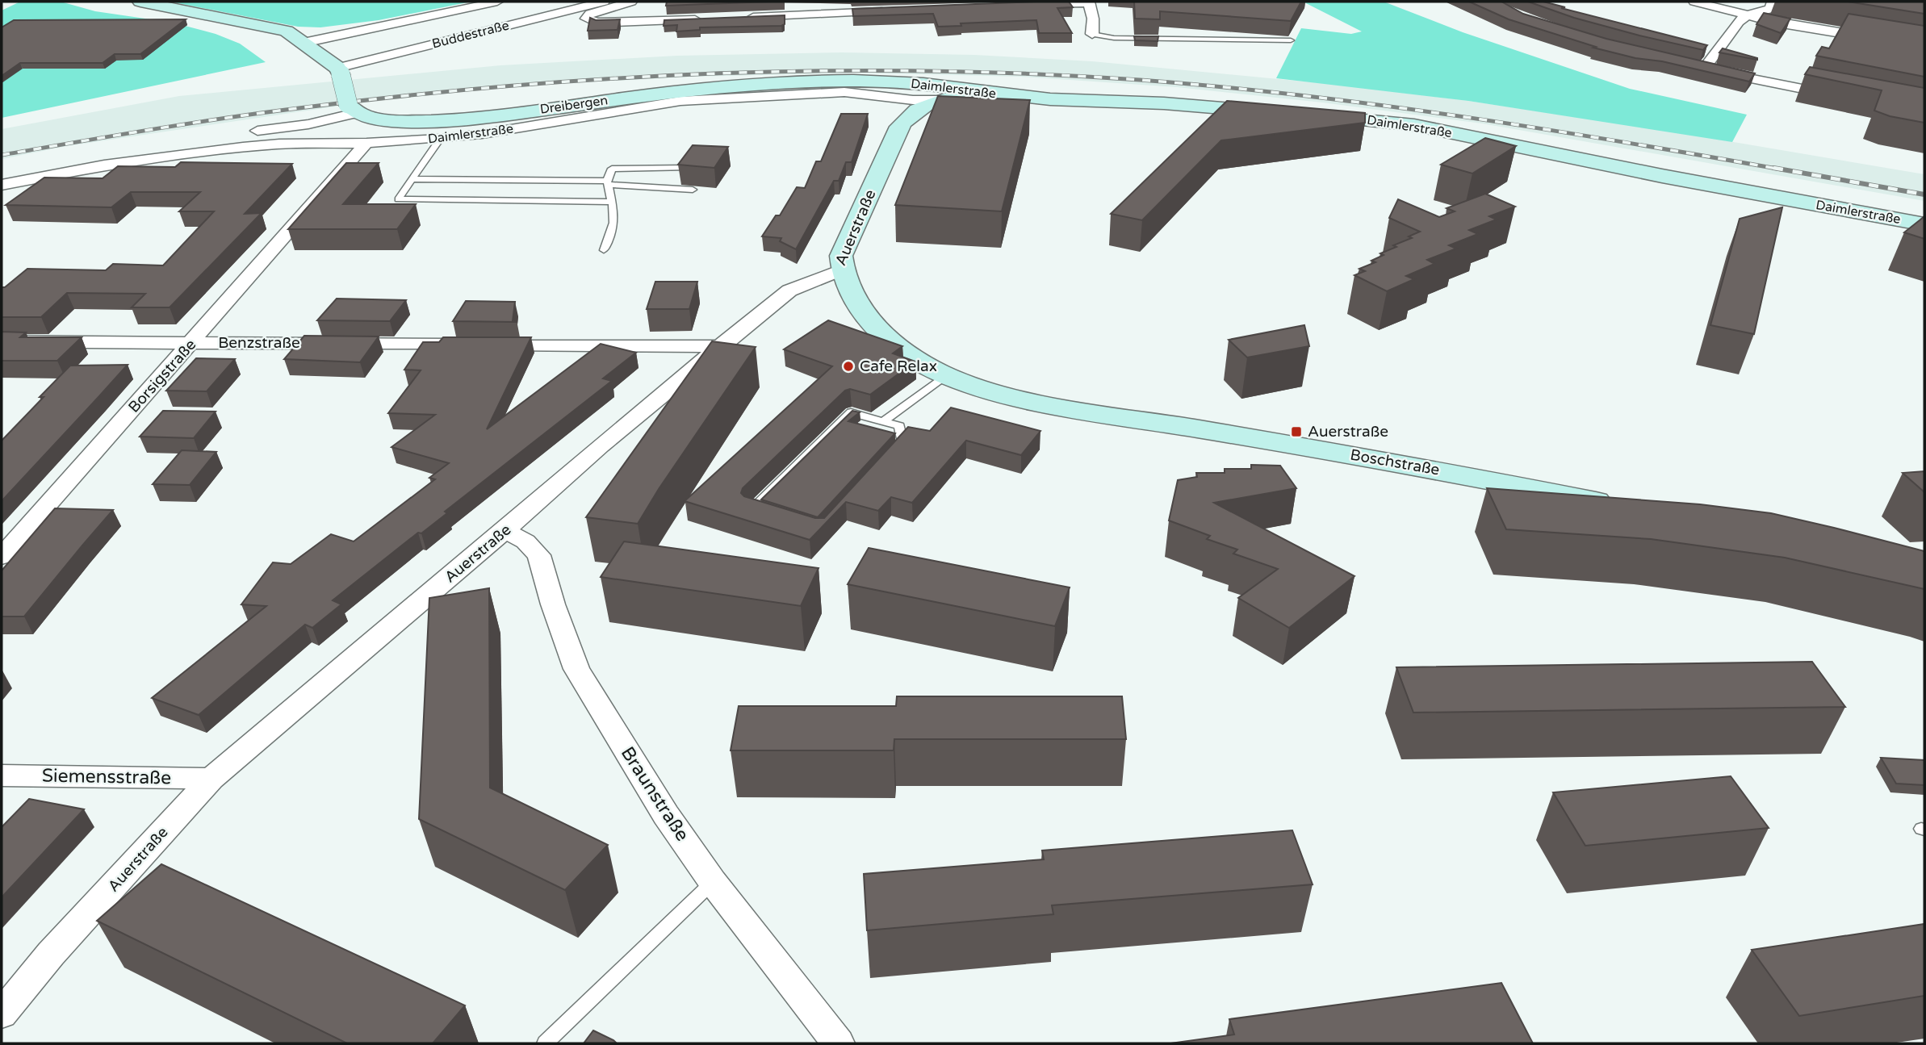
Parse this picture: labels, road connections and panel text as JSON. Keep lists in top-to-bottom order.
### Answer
{
  "streets": {
    "street": [
      "Buddestraße",
      "Daimlerstraße",
      "Dreibergen",
      "Auerstraße",
      "Benzstraße",
      "Borsigstraße",
      "Boschstraße",
      "Siemensstraße",
      "Braunstraße"
    ]
  },
  "crossings": [
    ["Daimlerstraße", "Dreibergen"],
    ["Daimlerstraße", "Auerstraße"],
    ["Daimlerstraße", "Borsigstraße"],
    ["Dreibergen", "Auerstraße"],
    ["Auerstraße", "Benzstraße"],
    ["Auerstraße", "Boschstraße"],
    ["Auerstraße", "Siemensstraße"],
    ["Auerstraße", "Braunstraße"],
    ["Benzstraße", "Borsigstraße"]
  ],
  "places": {
    "other": ["Cafe Relax"],
    "transit": ["Auerstraße"]
  }
}
